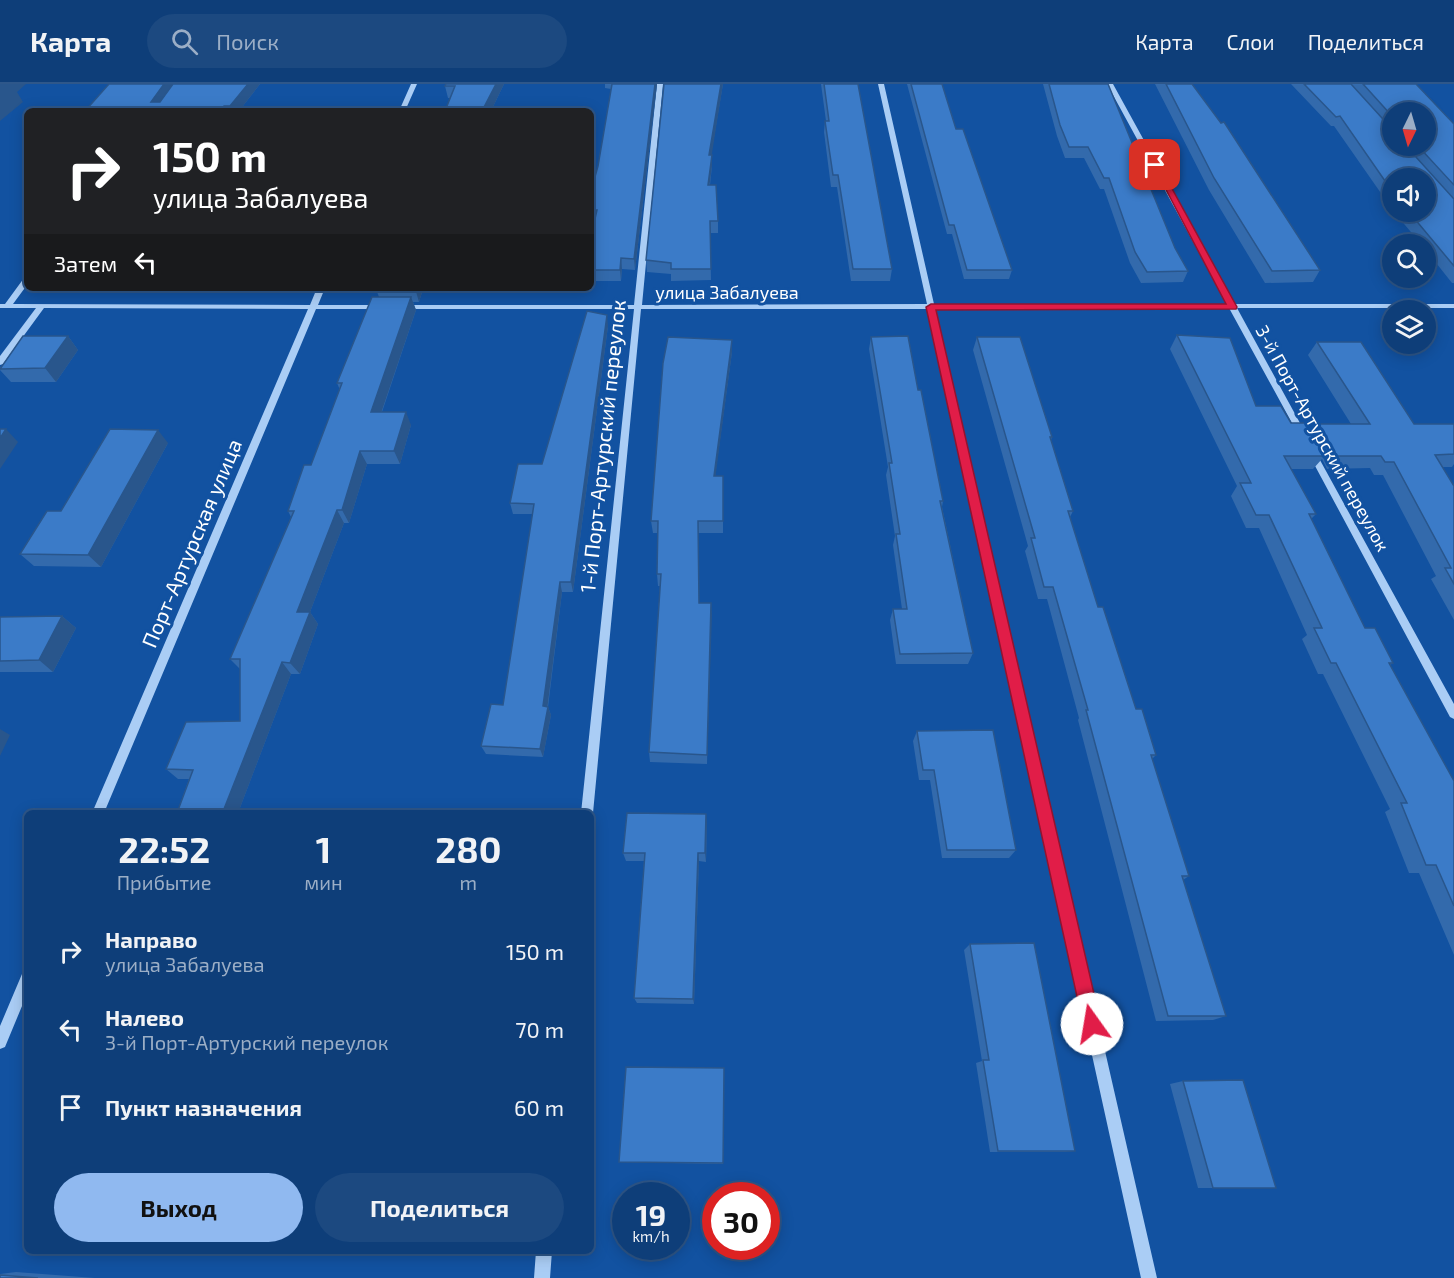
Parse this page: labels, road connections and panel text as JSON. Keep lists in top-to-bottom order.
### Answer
{
  "streets": {
    "street": [
      "улица Забалуева",
      "3-й Порт-Артурский переулок",
      "1-й Порт-Артурский переулок",
      "Порт-Артурская улица"
    ]
  },
  "crossings": [
    ["улица Забалуева", "3-й Порт-Артурский переулок"],
    ["улица Забалуева", "1-й Порт-Артурский переулок"]
  ],
  "north": "bottom",
  "page": {
    "header": "Карта",
    "search": "Поиск",
    "nav": ["Карта", "Слои", "Поделиться"],
    "turn": ["150 m", "улица Забалуева"],
    "then": "Затем",
    "eta": [
      "22:52",
      "Прибытие",
      "1",
      "мин",
      "280",
      "m"
    ],
    "list": [
      {
        "name": "Направо",
        "note": "улица Забалуева",
        "value": "150 m"
      },
      {
        "name": "Налево",
        "note": "3-й Порт-Артурский переулок",
        "value": "70 m"
      },
      {
        "name": "Пункт назначения",
        "value": "60 m"
      }
    ],
    "buttons": ["Выход", "Поделиться"],
    "speed": "19 km/h",
    "limit": "30"
  }
}
